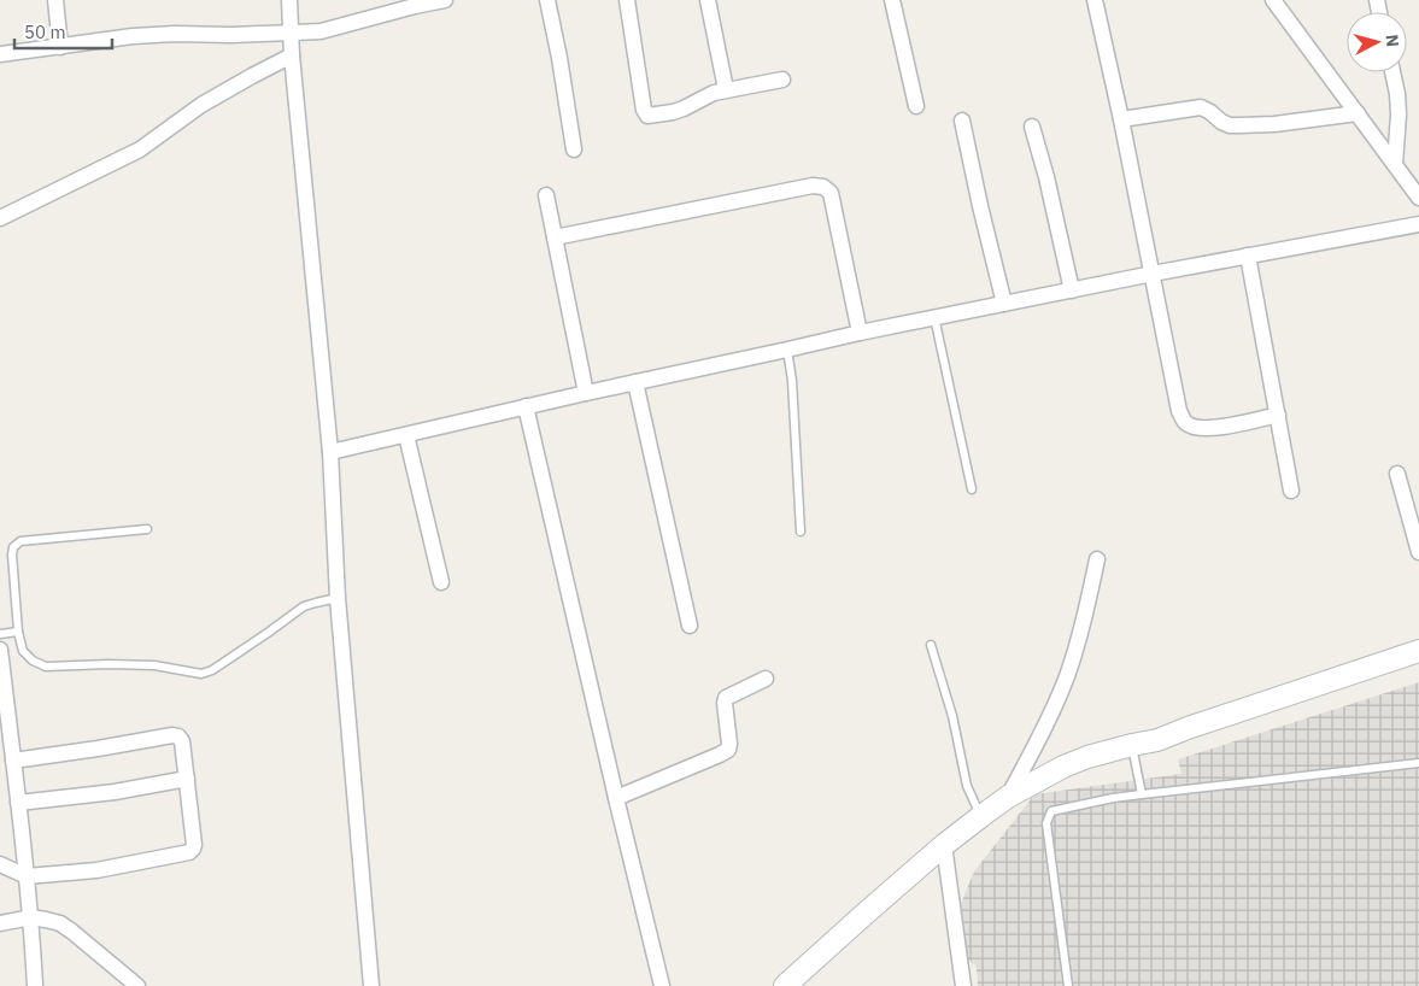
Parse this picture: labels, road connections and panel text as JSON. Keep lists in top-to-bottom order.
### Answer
{
  "scale_bar": "50 m",
  "north": "right"
}
